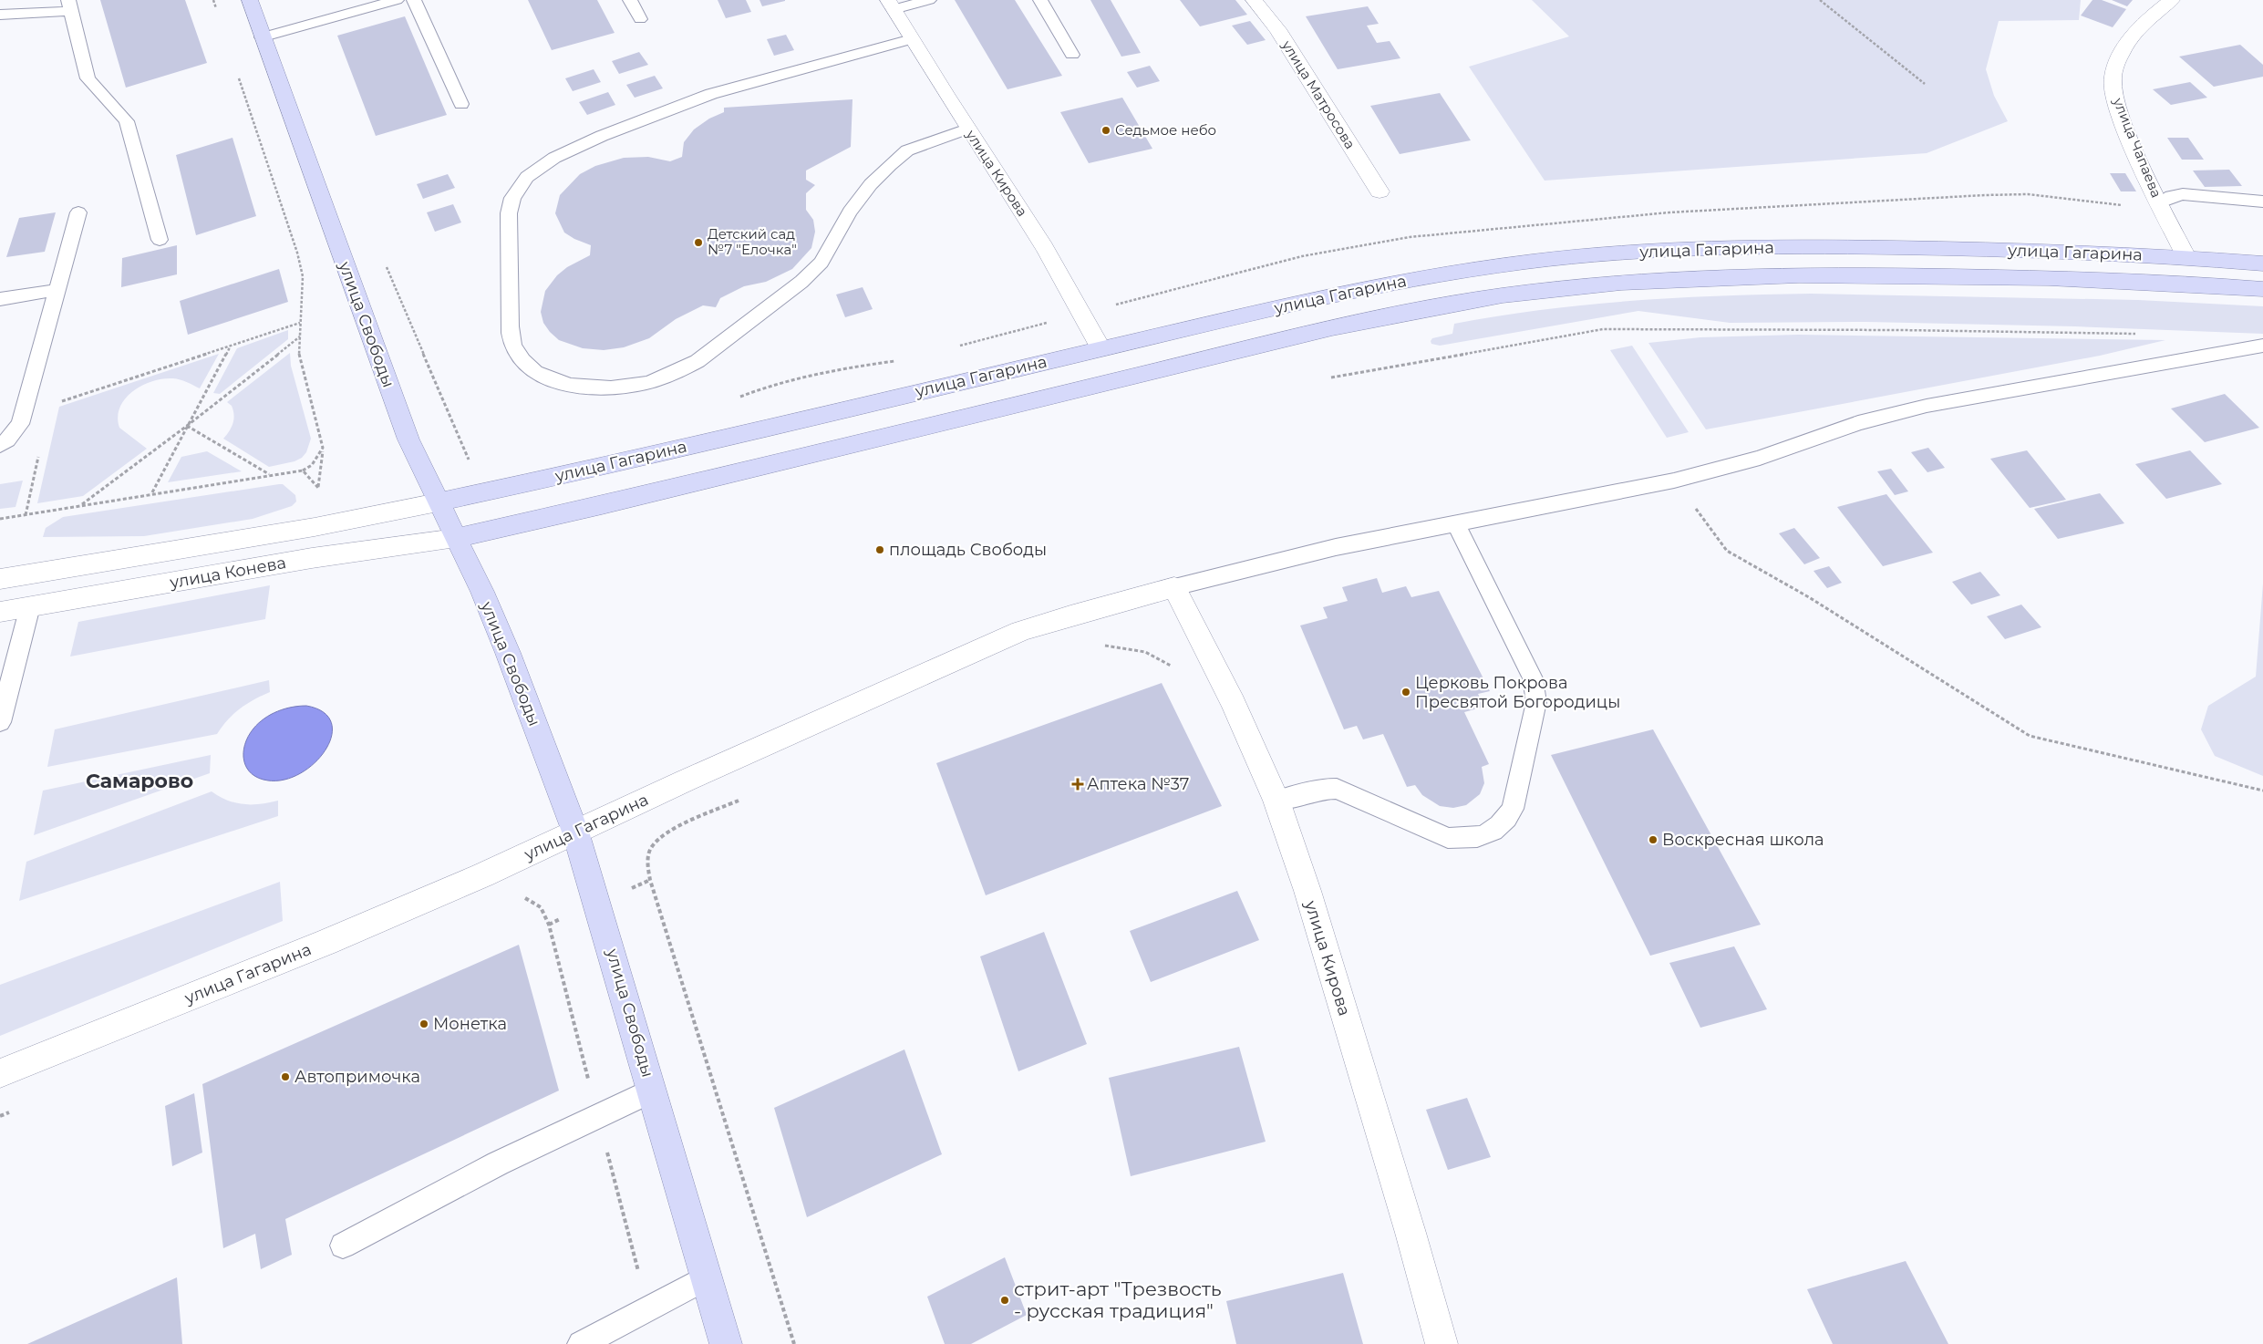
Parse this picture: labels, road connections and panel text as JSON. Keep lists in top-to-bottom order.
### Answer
{
  "streets": {
    "main road": ["улица Гагарина", "улица Свободы"],
    "street": [
      "улица Матросова",
      "улица Чапаева",
      "улица Кирова",
      "улица Конева"
    ]
  },
  "crossings": [
    ["улица Чапаева", "улица Гагарина"],
    ["улица Кирова", "улица Гагарина"],
    ["улица Гагарина", "улица Свободы"],
    ["улица Гагарина", "улица Конева"],
    ["улица Свободы", "улица Конева"]
  ],
  "districts": ["Самарово"],
  "places": {
    "other": [
      "Седьмое небо",
      "Детский сад №7 \"Елочка\"",
      "площадь Свободы",
      "Церковь Покрова Пресвятой Богородицы",
      "Воскресная школа",
      "Монетка",
      "Автопримочка",
      "стрит-арт \"Трезвость - русская традиция\""
    ],
    "health": ["Аптека №37"]
  }
}
